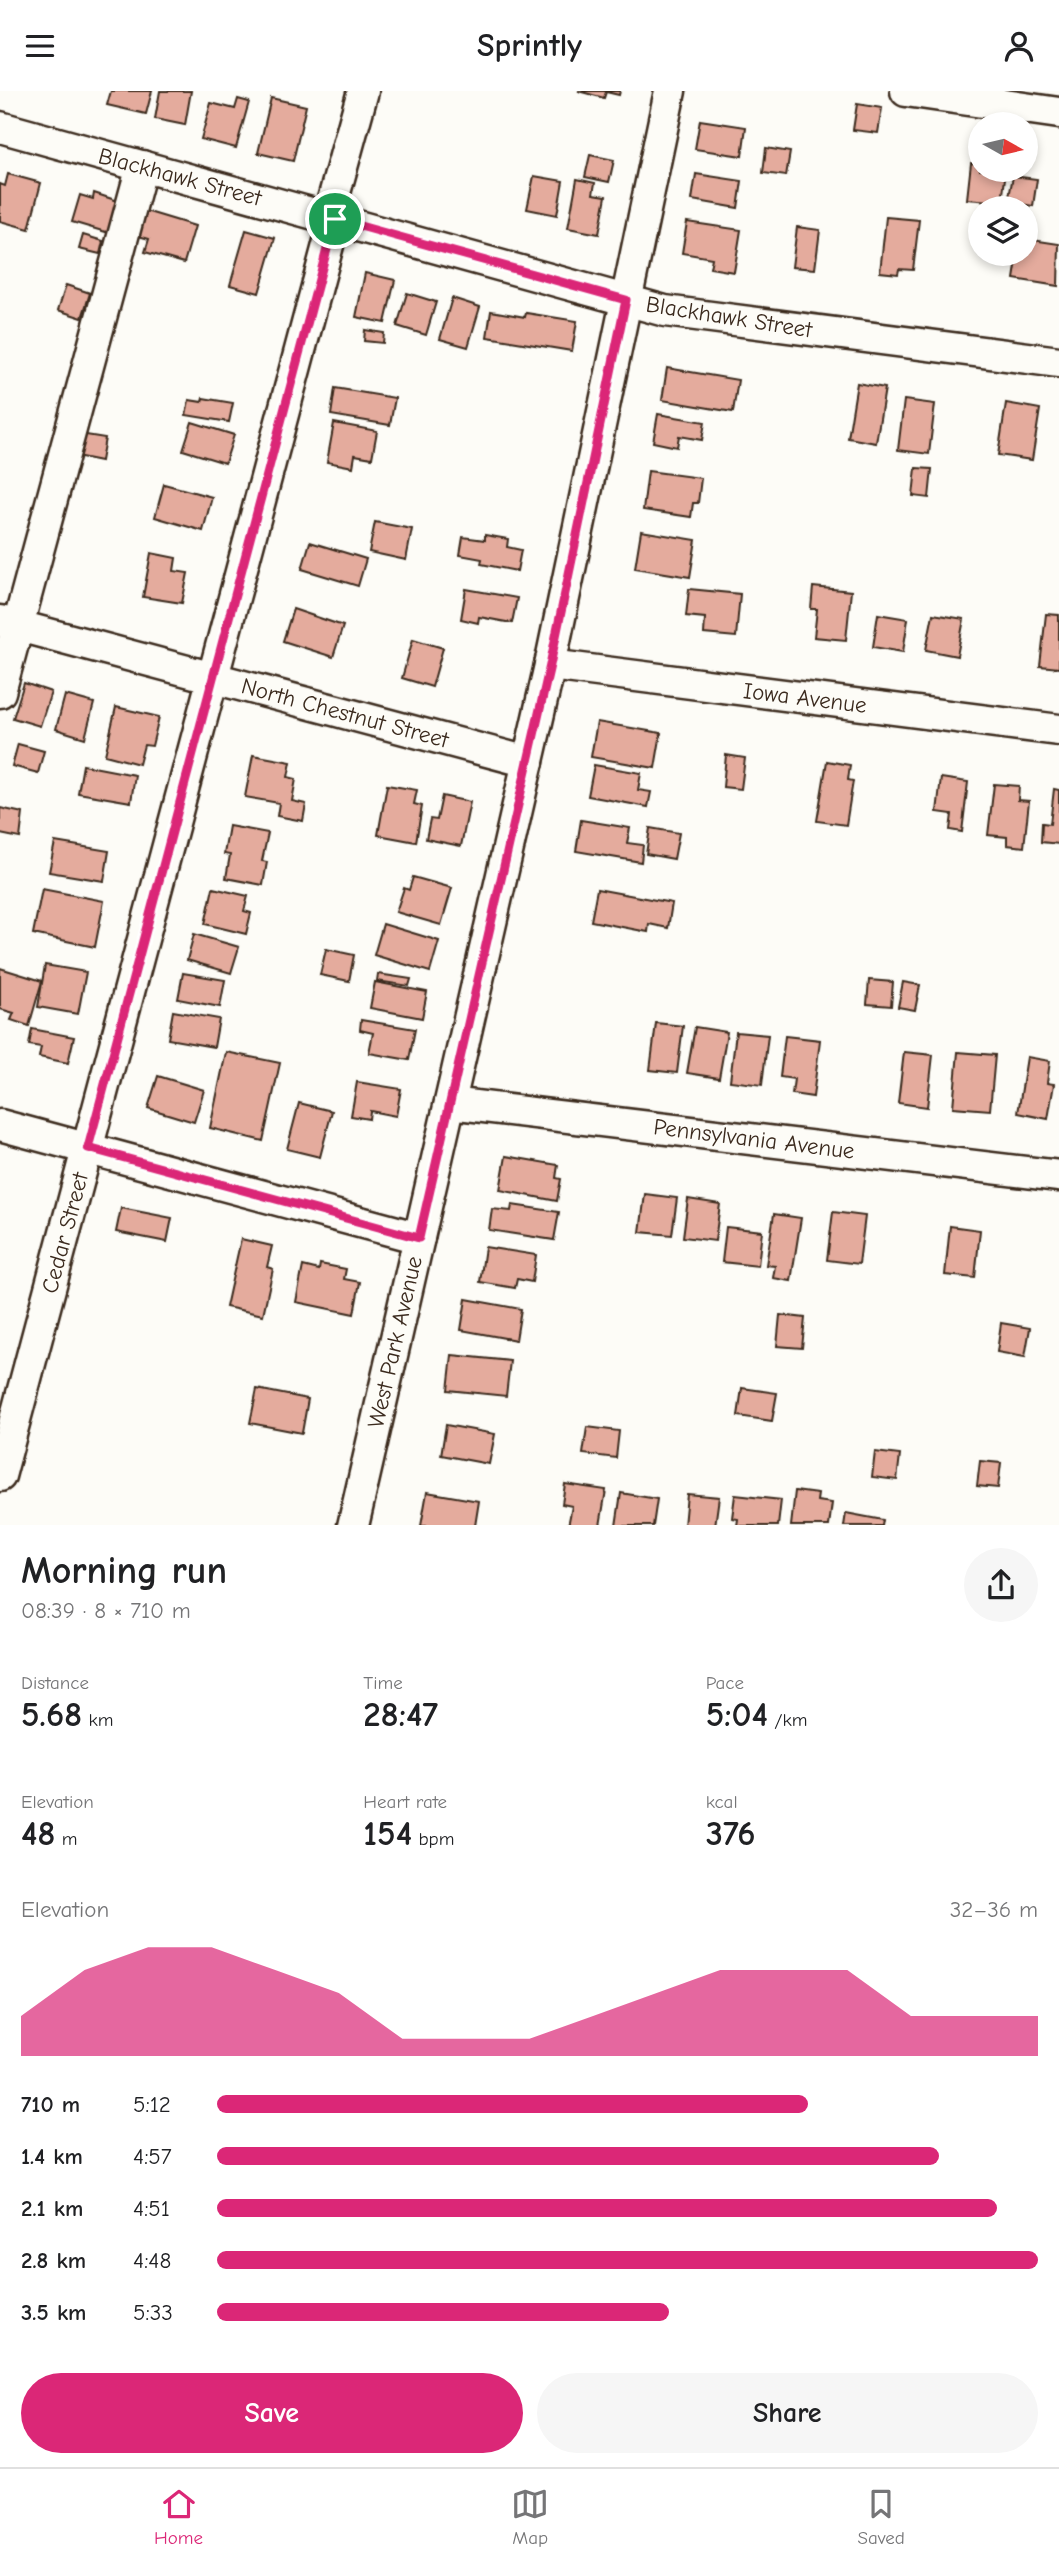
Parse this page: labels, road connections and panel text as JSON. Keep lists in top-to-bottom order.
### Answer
{
  "streets": {
    "street": [
      "Blackhawk Street",
      "Iowa Avenue",
      "North Chestnut Street",
      "Pennsylvania Avenue",
      "Cedar Street",
      "West Park Avenue"
    ]
  },
  "crossings": [
    ["Blackhawk Street", "Cedar Street"],
    ["Blackhawk Street", "West Park Avenue"],
    ["Iowa Avenue", "West Park Avenue"],
    ["North Chestnut Street", "Cedar Street"],
    ["North Chestnut Street", "West Park Avenue"],
    ["Pennsylvania Avenue", "West Park Avenue"]
  ],
  "north": "right",
  "page": {
    "header": "Sprintly",
    "heading": ["Morning run", "08:39 · 8 × 710 m"],
    "stats": [
      ["Distance", "5.68 km"],
      ["Time", "28:47"],
      ["Pace", "5:04 /km"],
      ["Elevation", "48 m"],
      ["Heart rate", "154 bpm"],
      ["kcal", "376"]
    ],
    "chart": ["Elevation", "32–36 m"],
    "list": [
      {
        "name": "710 m",
        "note": "5:12"
      },
      {
        "name": "1.4 km",
        "note": "4:57"
      },
      {
        "name": "2.1 km",
        "note": "4:51"
      },
      {
        "name": "2.8 km",
        "note": "4:48"
      },
      {
        "name": "3.5 km",
        "note": "5:33"
      }
    ],
    "buttons": ["Save", "Share"],
    "tabs": ["Home", "Map", "Saved"]
  }
}
